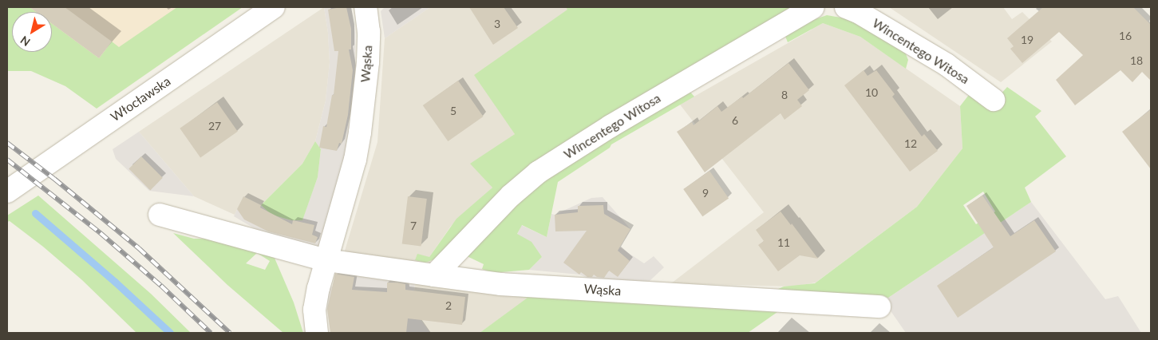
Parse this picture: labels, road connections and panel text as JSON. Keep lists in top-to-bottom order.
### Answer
{
  "streets": {
    "street": ["Wincentego Witosa", "Wąska", "Włocławska"]
  },
  "crossings": [
    ["Wincentego Witosa", "Wąska"]
  ],
  "house_numbers": [
    "3",
    "16",
    "19",
    "18",
    "10",
    "8",
    "5",
    "6",
    "27",
    "12",
    "9",
    "7",
    "11",
    "2"
  ],
  "north": "bottom left"
}
